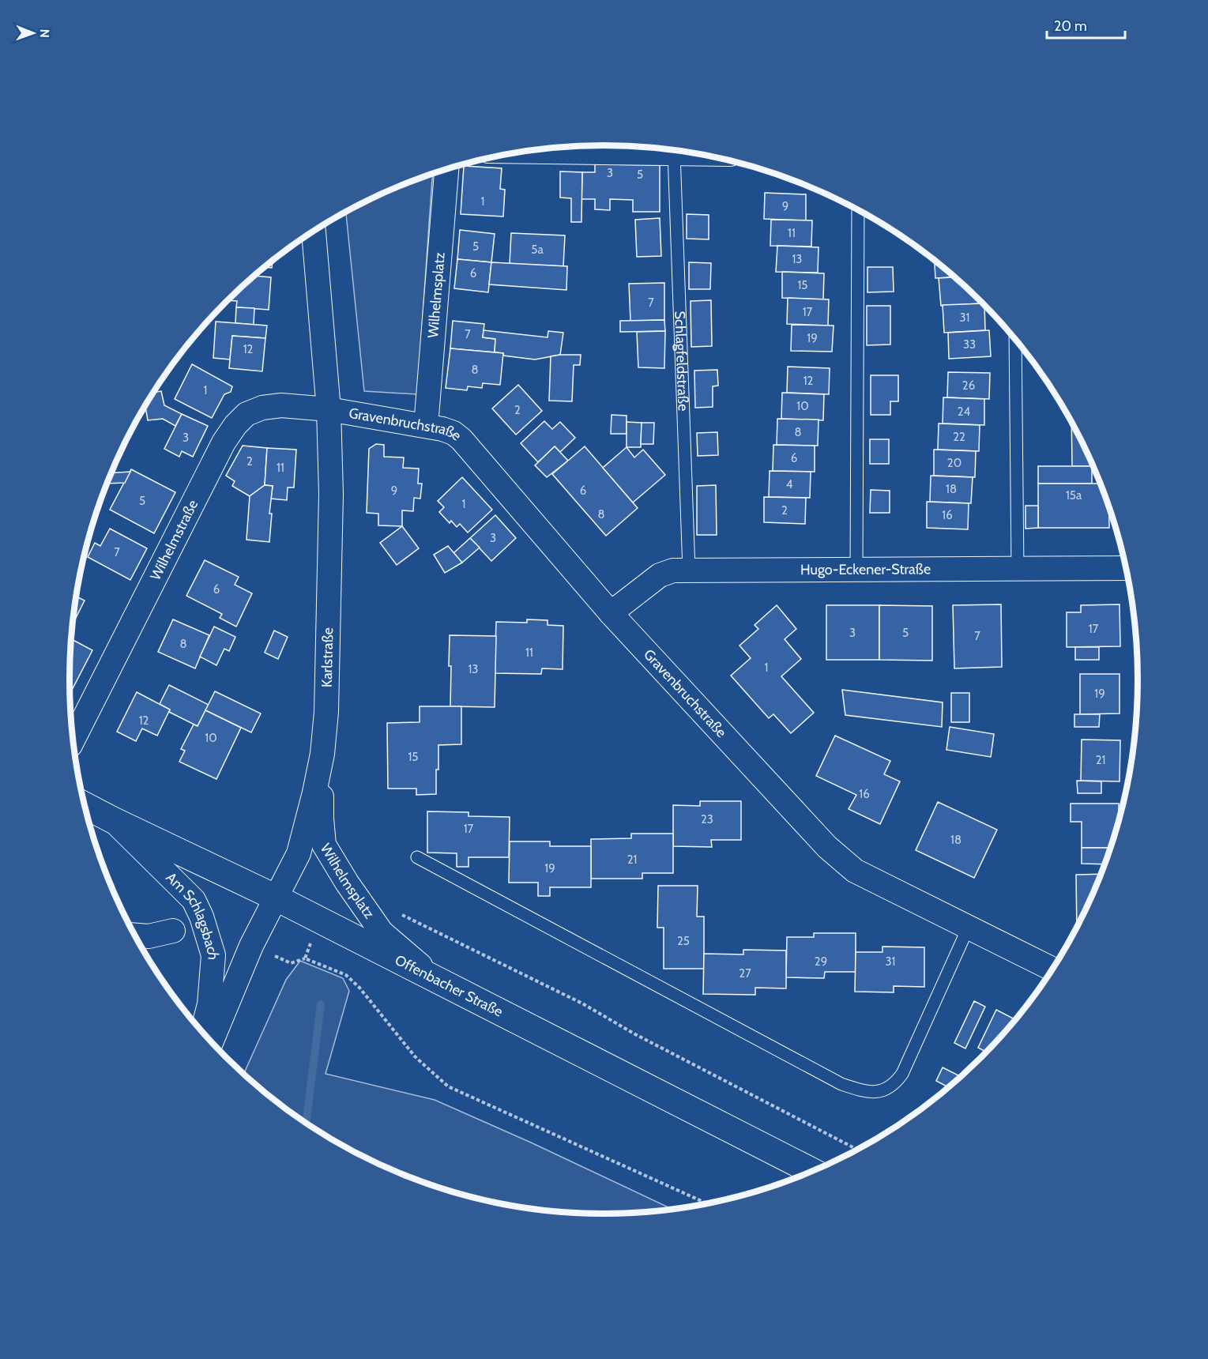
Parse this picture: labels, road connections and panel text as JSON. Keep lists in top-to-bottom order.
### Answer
{
  "streets": {
    "street": [
      "Wilhelmsplatz",
      "Gravenbruchstraße",
      "Wilhelmstraße",
      "Hugo-Eckener-Straße",
      "Karlstraße",
      "Am Schlagsbach",
      "Offenbacher Straße"
    ],
    "lane": ["Schlagfeldstraße"]
  },
  "crossings": [
    ["Wilhelmsplatz", "Gravenbruchstraße"],
    ["Wilhelmsplatz", "Karlstraße"],
    ["Wilhelmsplatz", "Offenbacher Straße"],
    ["Schlagfeldstraße", "Hugo-Eckener-Straße"],
    ["Gravenbruchstraße", "Wilhelmstraße"],
    ["Gravenbruchstraße", "Hugo-Eckener-Straße"],
    ["Gravenbruchstraße", "Karlstraße"],
    ["Wilhelmstraße", "Karlstraße"],
    ["Karlstraße", "Offenbacher Straße"],
    ["Am Schlagsbach", "Offenbacher Straße"]
  ],
  "house_numbers": [
    "3",
    "5",
    "1",
    "9",
    "11",
    "5",
    "5a",
    "13",
    "6",
    "15",
    "7",
    "17",
    "31",
    "7",
    "19",
    "33",
    "12",
    "8",
    "12",
    "26",
    "1",
    "10",
    "2",
    "24",
    "8",
    "22",
    "3",
    "6",
    "2",
    "20",
    "11",
    "4",
    "18",
    "9",
    "6",
    "15a",
    "5",
    "1",
    "2",
    "8",
    "16",
    "3",
    "7",
    "6",
    "17",
    "3",
    "5",
    "7",
    "8",
    "11",
    "1",
    "13",
    "19",
    "12",
    "10",
    "15",
    "21",
    "16",
    "23",
    "17",
    "18",
    "21",
    "19",
    "25",
    "29",
    "31",
    "27"
  ],
  "scale_bar": "20 m",
  "north": "right"
}
